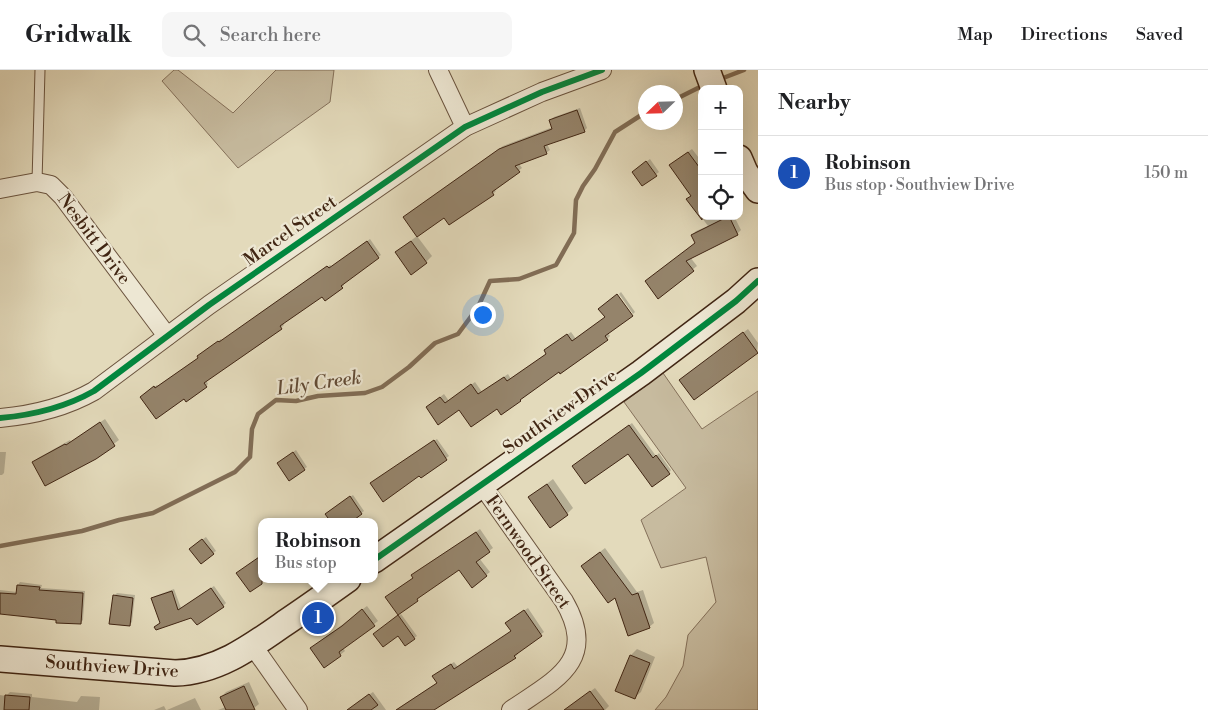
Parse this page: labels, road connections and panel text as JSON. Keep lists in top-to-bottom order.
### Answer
{
  "streets": {
    "street": [
      "Marcel Street",
      "Nesbitt Drive",
      "Southview Drive",
      "Fernwood Street"
    ]
  },
  "crossings": [
    ["Marcel Street", "Nesbitt Drive"],
    ["Southview Drive", "Fernwood Street"]
  ],
  "water": ["Lily Creek"],
  "north": "bottom left",
  "page": {
    "header": "Gridwalk",
    "search": "Search here",
    "nav": ["Map", "Directions", "Saved"],
    "heading": "Nearby",
    "map_buttons": ["+", "−"],
    "list": [
      {
        "mark": "1",
        "name": "Robinson",
        "note": "Bus stop · Southview Drive",
        "value": "150 m"
      }
    ],
    "popup": ["Robinson", "Bus stop"],
    "pins": "1"
  }
}
